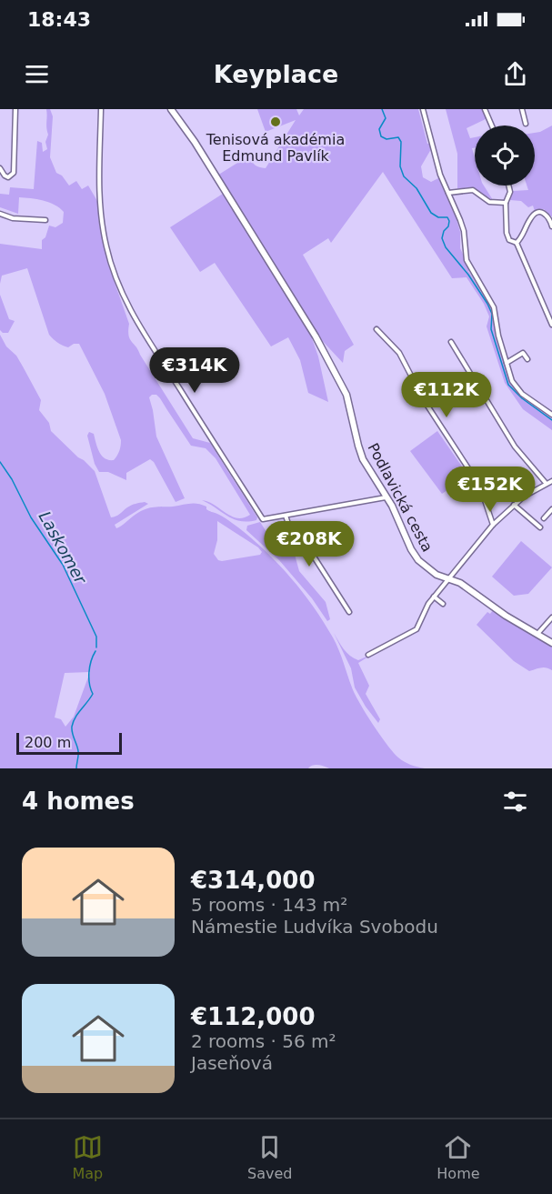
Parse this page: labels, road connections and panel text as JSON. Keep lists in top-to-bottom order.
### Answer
{
  "streets": {
    "main road": ["Podlavická cesta"]
  },
  "water": ["Laskomer"],
  "places": ["Tenisová akadémia Edmund Pavlík"],
  "scale_bar": "200 m",
  "page": {
    "status": "18:43",
    "header": "Keyplace",
    "price": [
      "€314K",
      "€112K",
      "€152K",
      "€208K"
    ],
    "scale": "200 m",
    "heading": "4 homes",
    "list": [
      {
        "name": "€314,000",
        "note": "5 rooms · 143 m² · Námestie Ludvíka Svobodu"
      },
      {
        "name": "€112,000",
        "note": "2 rooms · 56 m² · Jaseňová"
      }
    ],
    "tabs": ["Map", "Saved", "Home"]
  }
}
